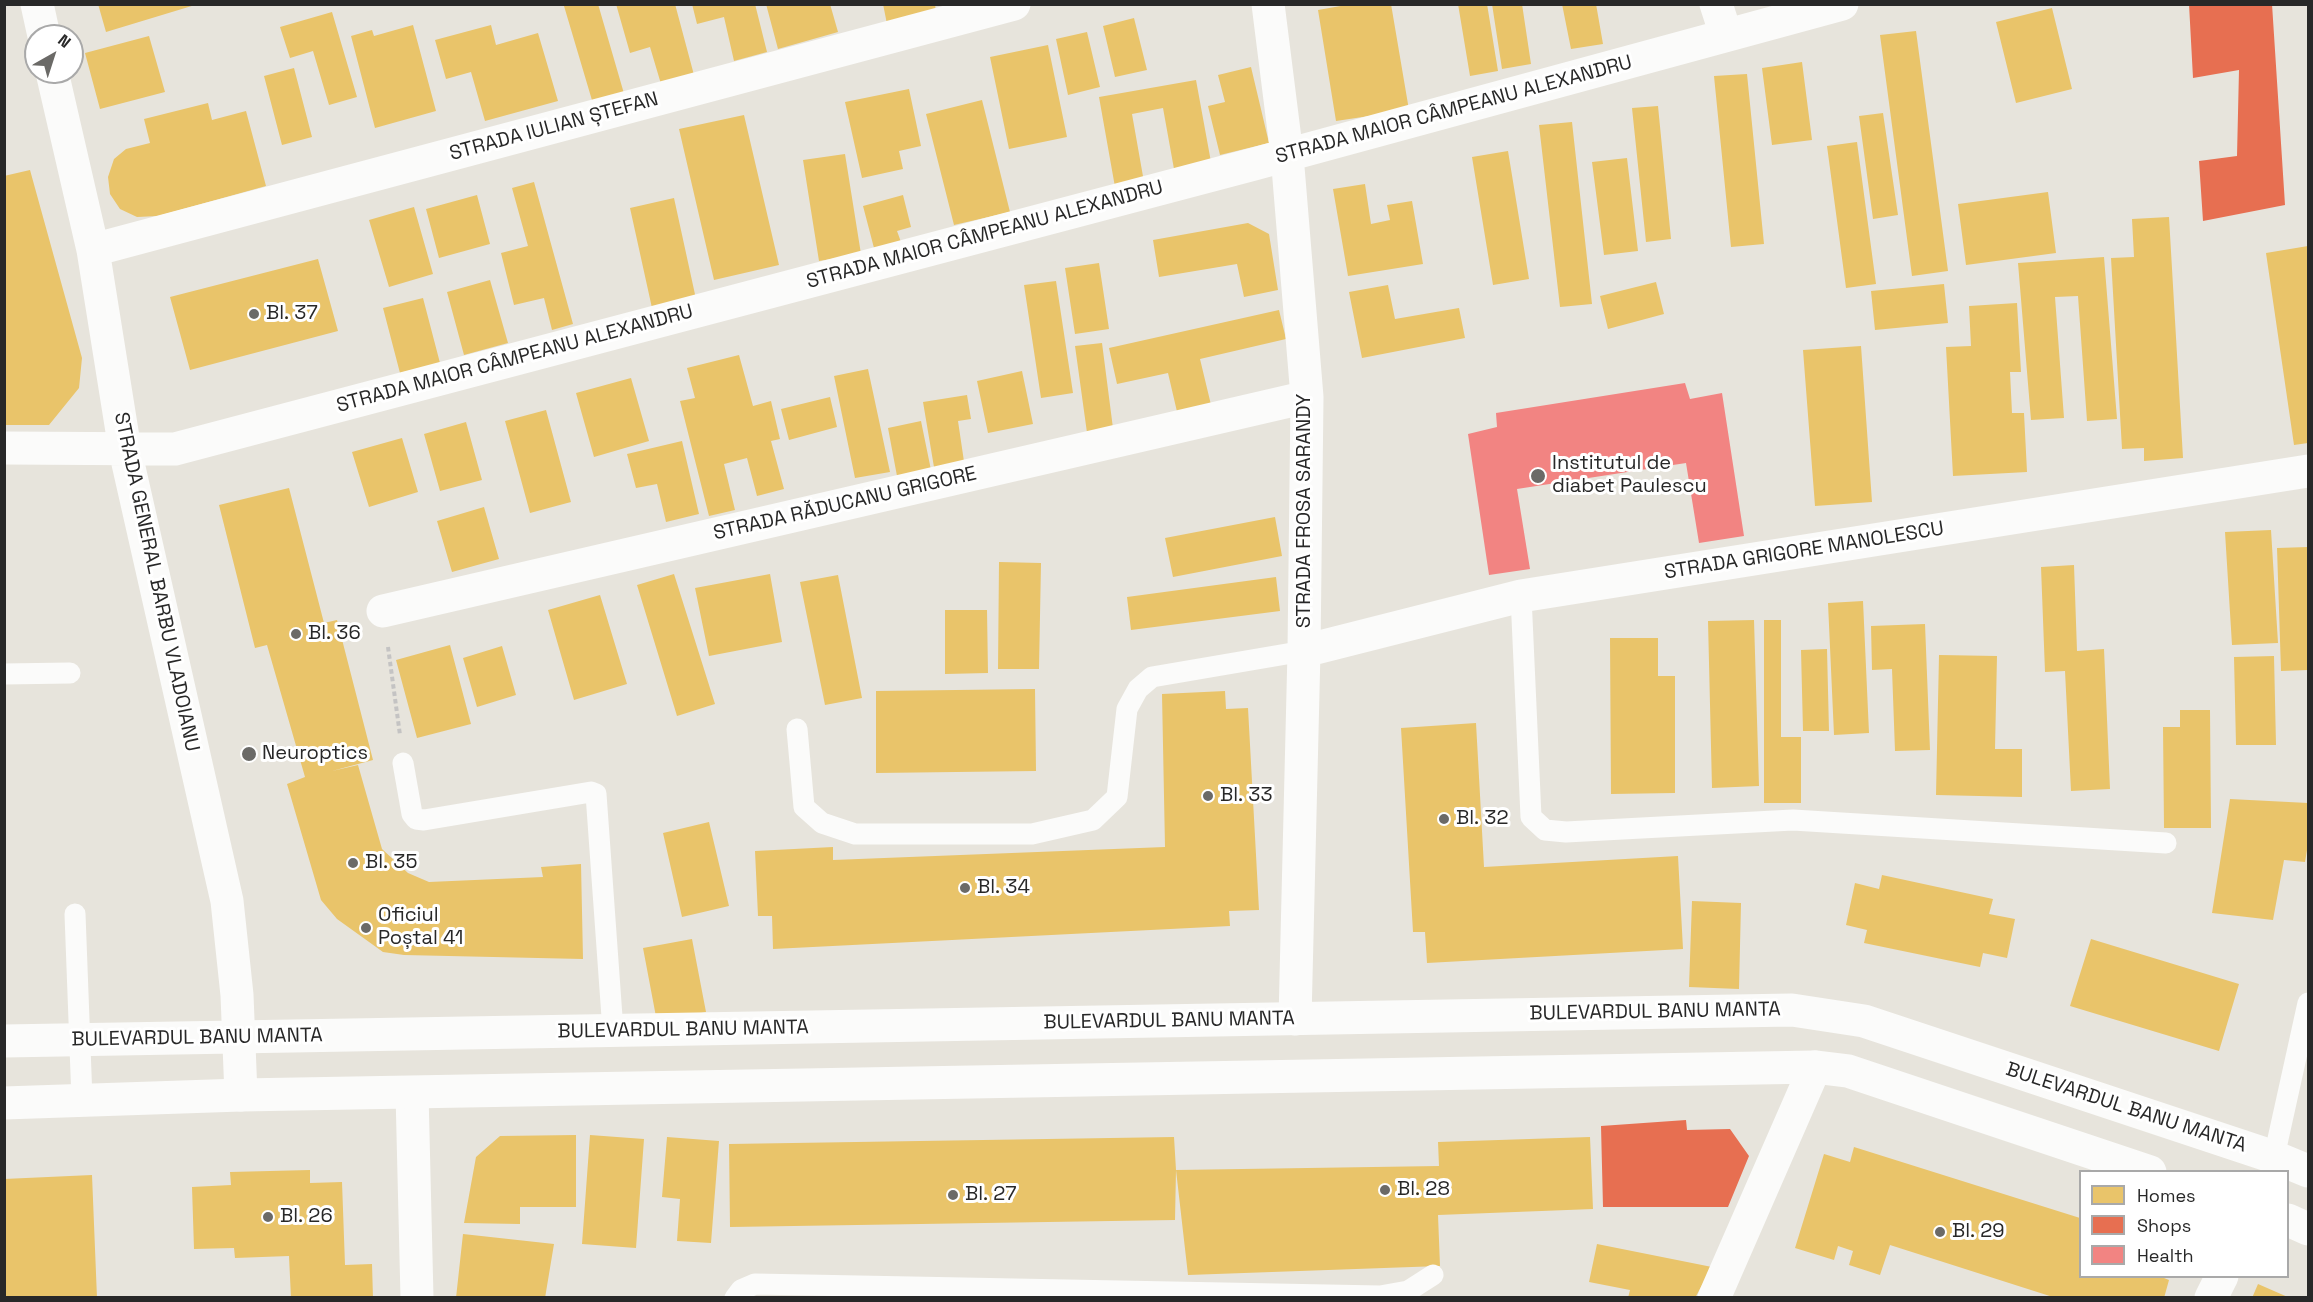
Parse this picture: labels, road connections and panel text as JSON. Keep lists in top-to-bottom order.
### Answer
{
  "streets": {
    "street": [
      "STRADA MAIOR CÂMPEANU ALEXANDRU",
      "STRADA IULIAN ȘTEFAN",
      "STRADA RĂDUCANU GRIGORE",
      "STRADA FROSA SARANDY",
      "STRADA GRIGORE MANOLESCU",
      "STRADA GENERAL BARBU VLADOIANU",
      "BULEVARDUL BANU MANTA"
    ]
  },
  "crossings": [
    ["STRADA MAIOR CÂMPEANU ALEXANDRU", "STRADA FROSA SARANDY"],
    ["STRADA MAIOR CÂMPEANU ALEXANDRU", "STRADA GENERAL BARBU VLADOIANU"],
    ["STRADA IULIAN ȘTEFAN", "STRADA GENERAL BARBU VLADOIANU"],
    ["STRADA RĂDUCANU GRIGORE", "STRADA FROSA SARANDY"],
    ["STRADA FROSA SARANDY", "STRADA GRIGORE MANOLESCU"],
    ["STRADA FROSA SARANDY", "BULEVARDUL BANU MANTA"],
    ["STRADA GENERAL BARBU VLADOIANU", "BULEVARDUL BANU MANTA"]
  ],
  "places": [
    "Bl. 37",
    "Institutul de diabet Paulescu",
    "Bl. 36",
    "Neuroptics",
    "Bl. 33",
    "Bl. 32",
    "Bl. 35",
    "Bl. 34",
    "Oficiul Poștal 41",
    "Bl. 28",
    "Bl. 27",
    "Bl. 26",
    "Bl. 29"
  ],
  "legend": ["Homes", "Shops", "Health"],
  "north": "top right"
}
